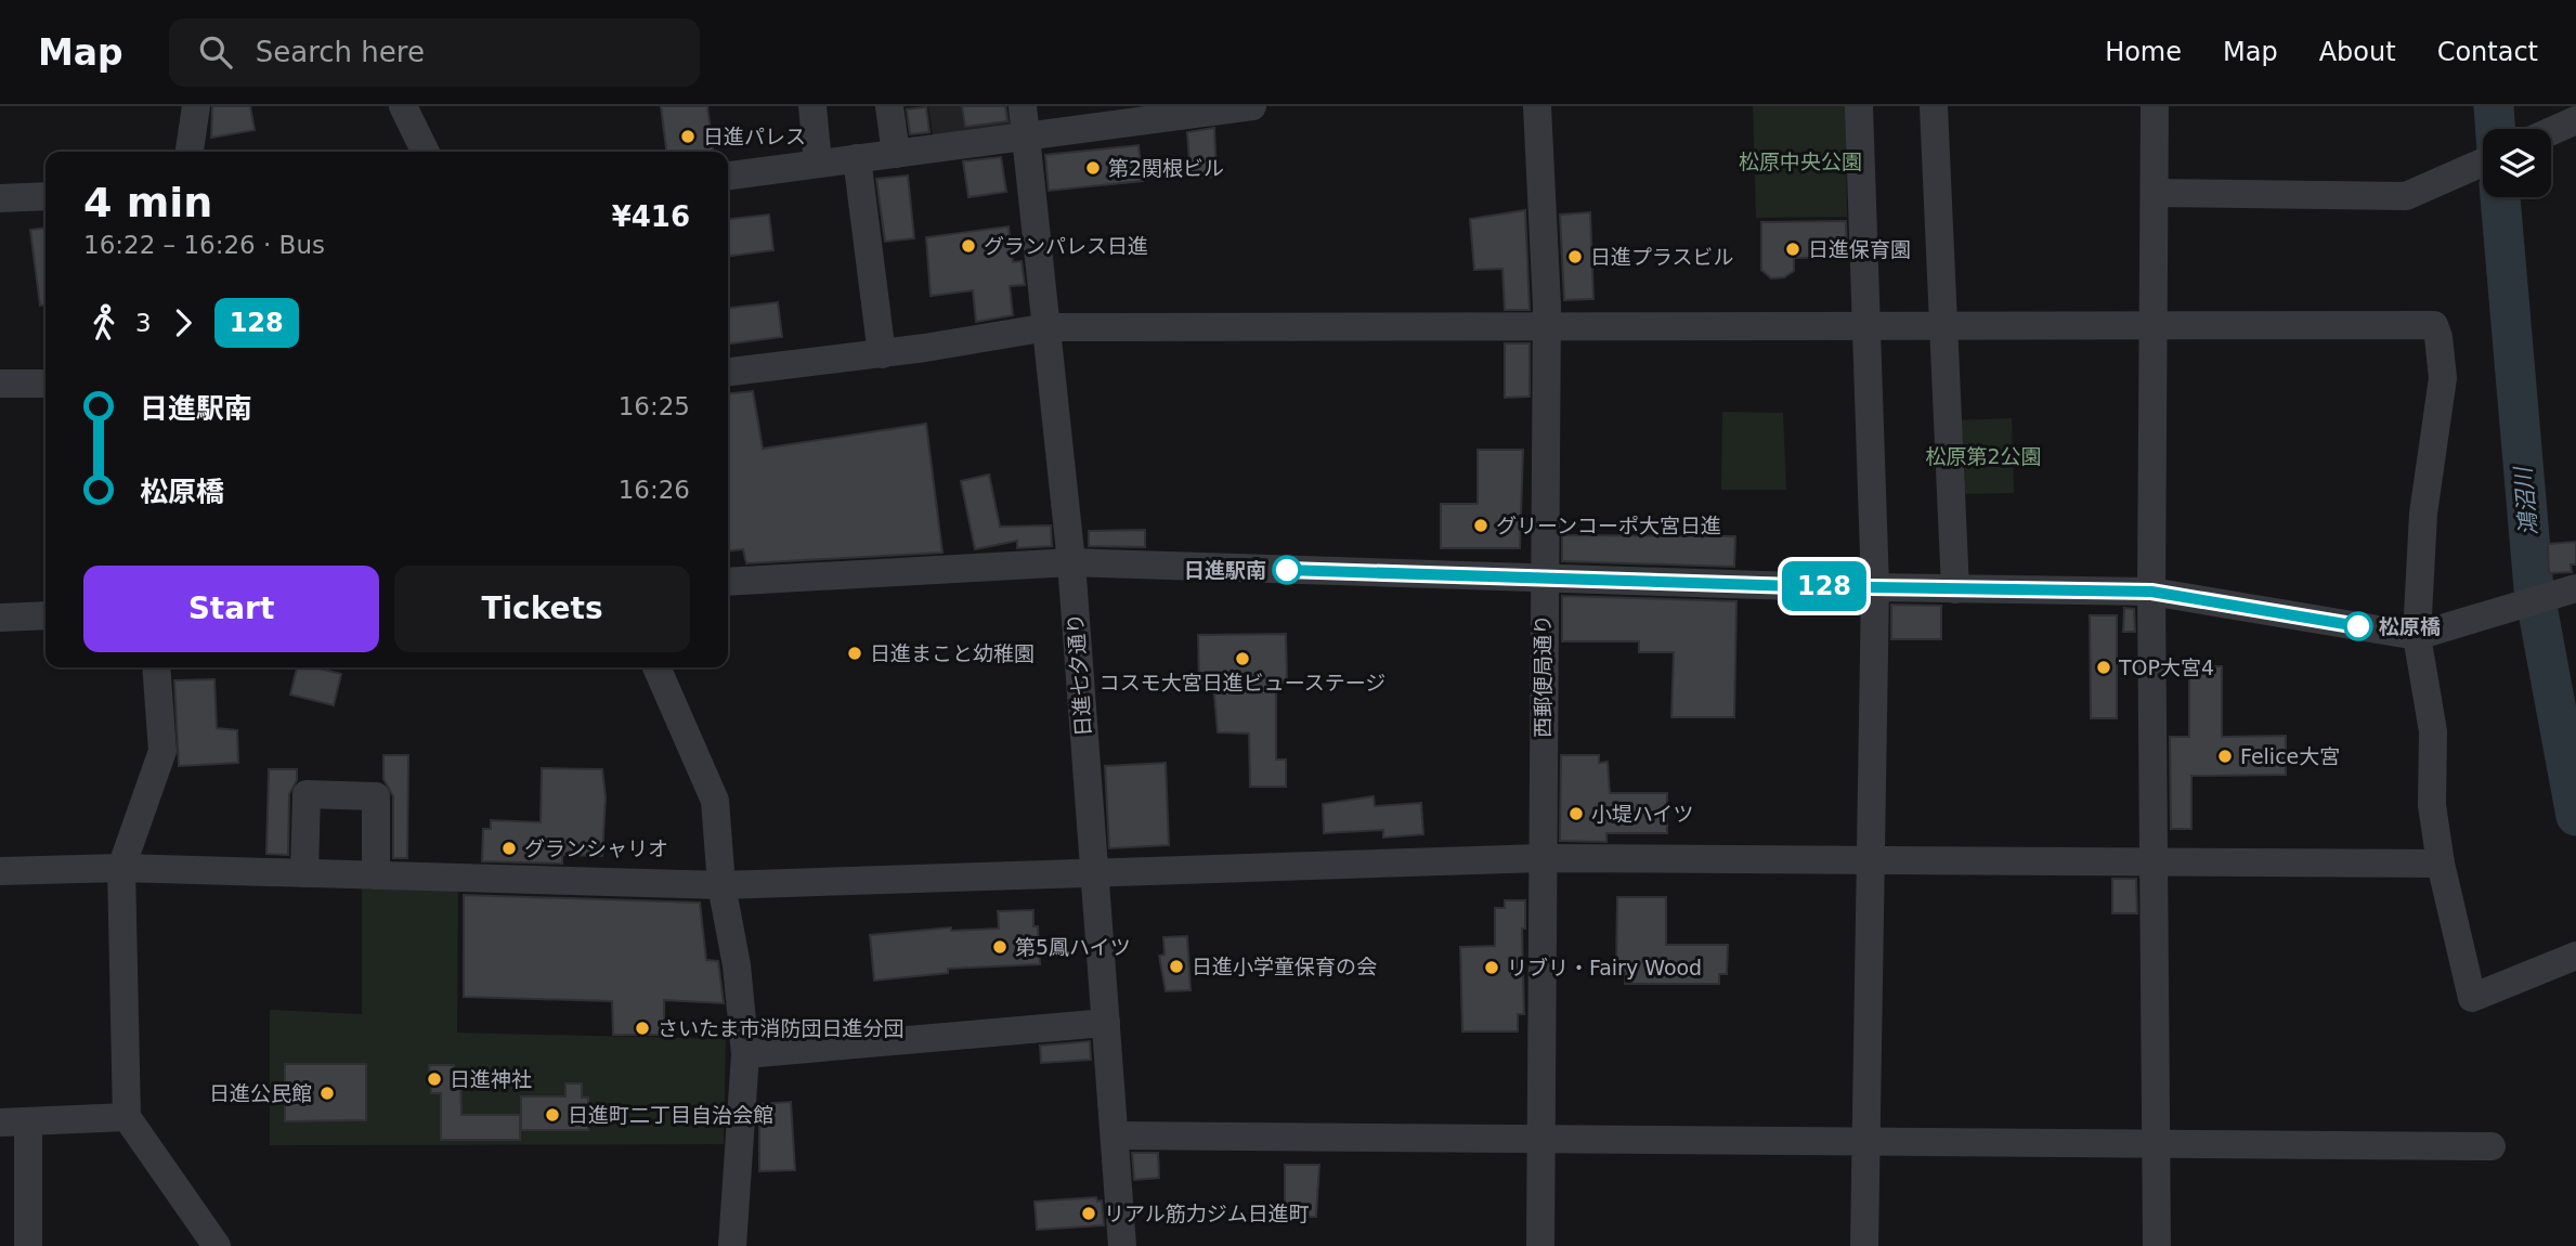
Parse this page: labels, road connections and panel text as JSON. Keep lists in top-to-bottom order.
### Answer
{
  "streets": {
    "street": ["日進七夕通り", "西郵便局通り"]
  },
  "water": ["鴻沼川"],
  "parks": ["松原中央公園", "松原第2公園"],
  "places": [
    "日進パレス",
    "第2関根ビル",
    "グランパレス日進",
    "日進保育園",
    "日進プラスビル",
    "グリーンコーポ大宮日進",
    "日進駅南",
    "松原橋",
    "日進まこと幼稚園",
    "コスモ大宮日進ビューステージ",
    "TOP大宮4",
    "Felice大宮",
    "小堤ハイツ",
    "グランシャリオ",
    "第5鳳ハイツ",
    "日進小学童保育の会",
    "リブリ・Fairy Wood",
    "さいたま市消防団日進分団",
    "日進神社",
    "日進公民館",
    "日進町二丁目自治会館",
    "リアル筋力ジム日進町"
  ],
  "lines": ["bus line 128"],
  "page": {
    "header": "Map",
    "search": "Search here",
    "nav": [
      "Home",
      "Map",
      "About",
      "Contact"
    ],
    "on_map": "128",
    "heading": ["4 min", "16:22 – 16:26 · Bus", "¥416"],
    "legs": ["3", "128"],
    "list": [
      {
        "name": "日進駅南",
        "value": "16:25"
      },
      {
        "name": "松原橋",
        "value": "16:26"
      }
    ],
    "buttons": ["Start", "Tickets"]
  }
}
